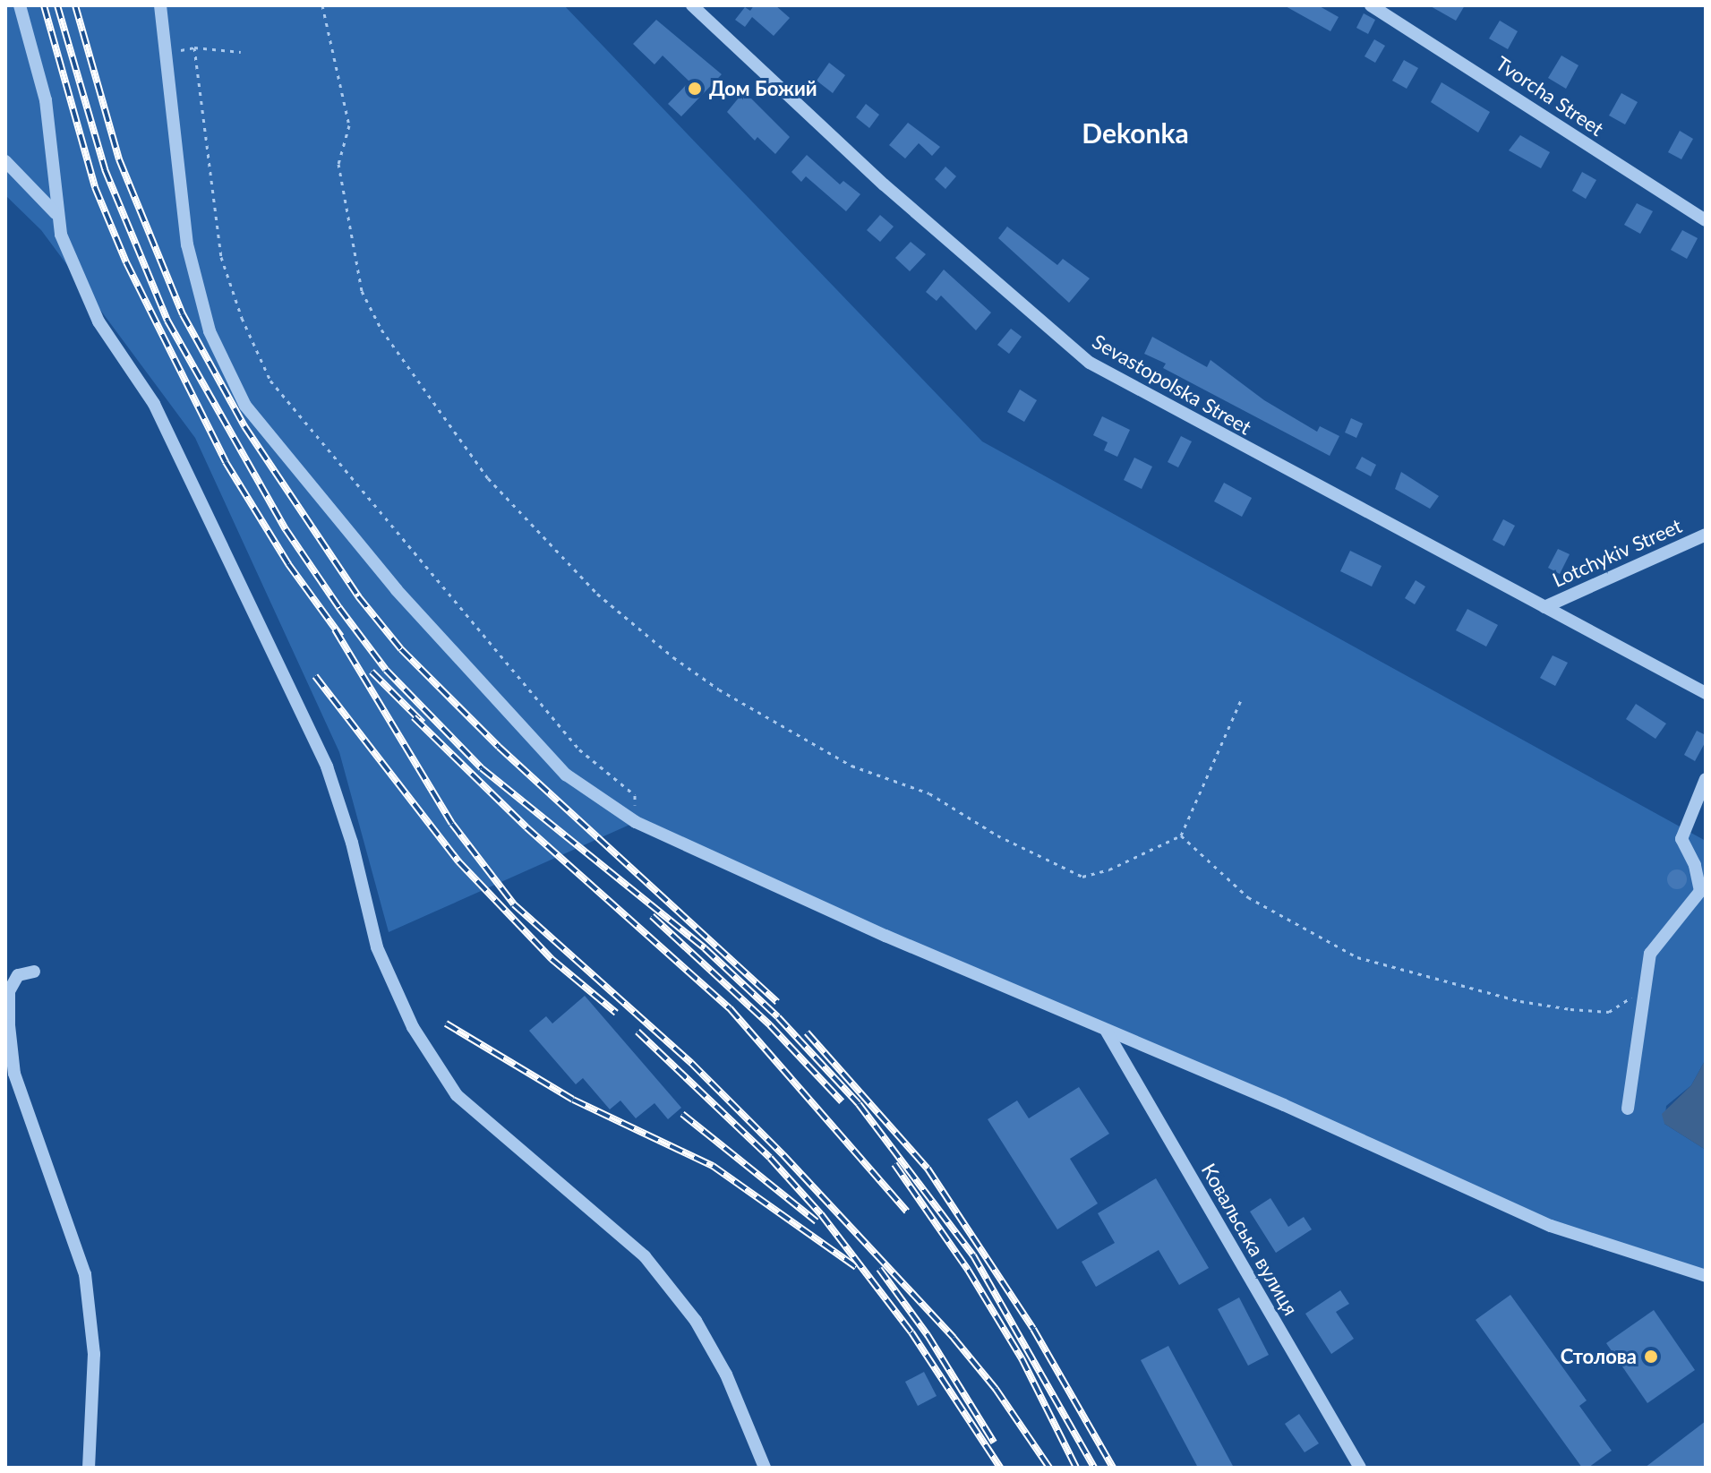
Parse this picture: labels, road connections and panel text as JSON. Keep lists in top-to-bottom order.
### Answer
{
  "streets": {
    "street": [
      "Tvorcha Street",
      "Sevastopolska Street",
      "Lotchykiv Street",
      "Ковальська вулиця"
    ]
  },
  "crossings": [
    ["Sevastopolska Street", "Lotchykiv Street"]
  ],
  "districts": ["Dekonka"],
  "places": ["Дом Божий", "Столова"]
}
